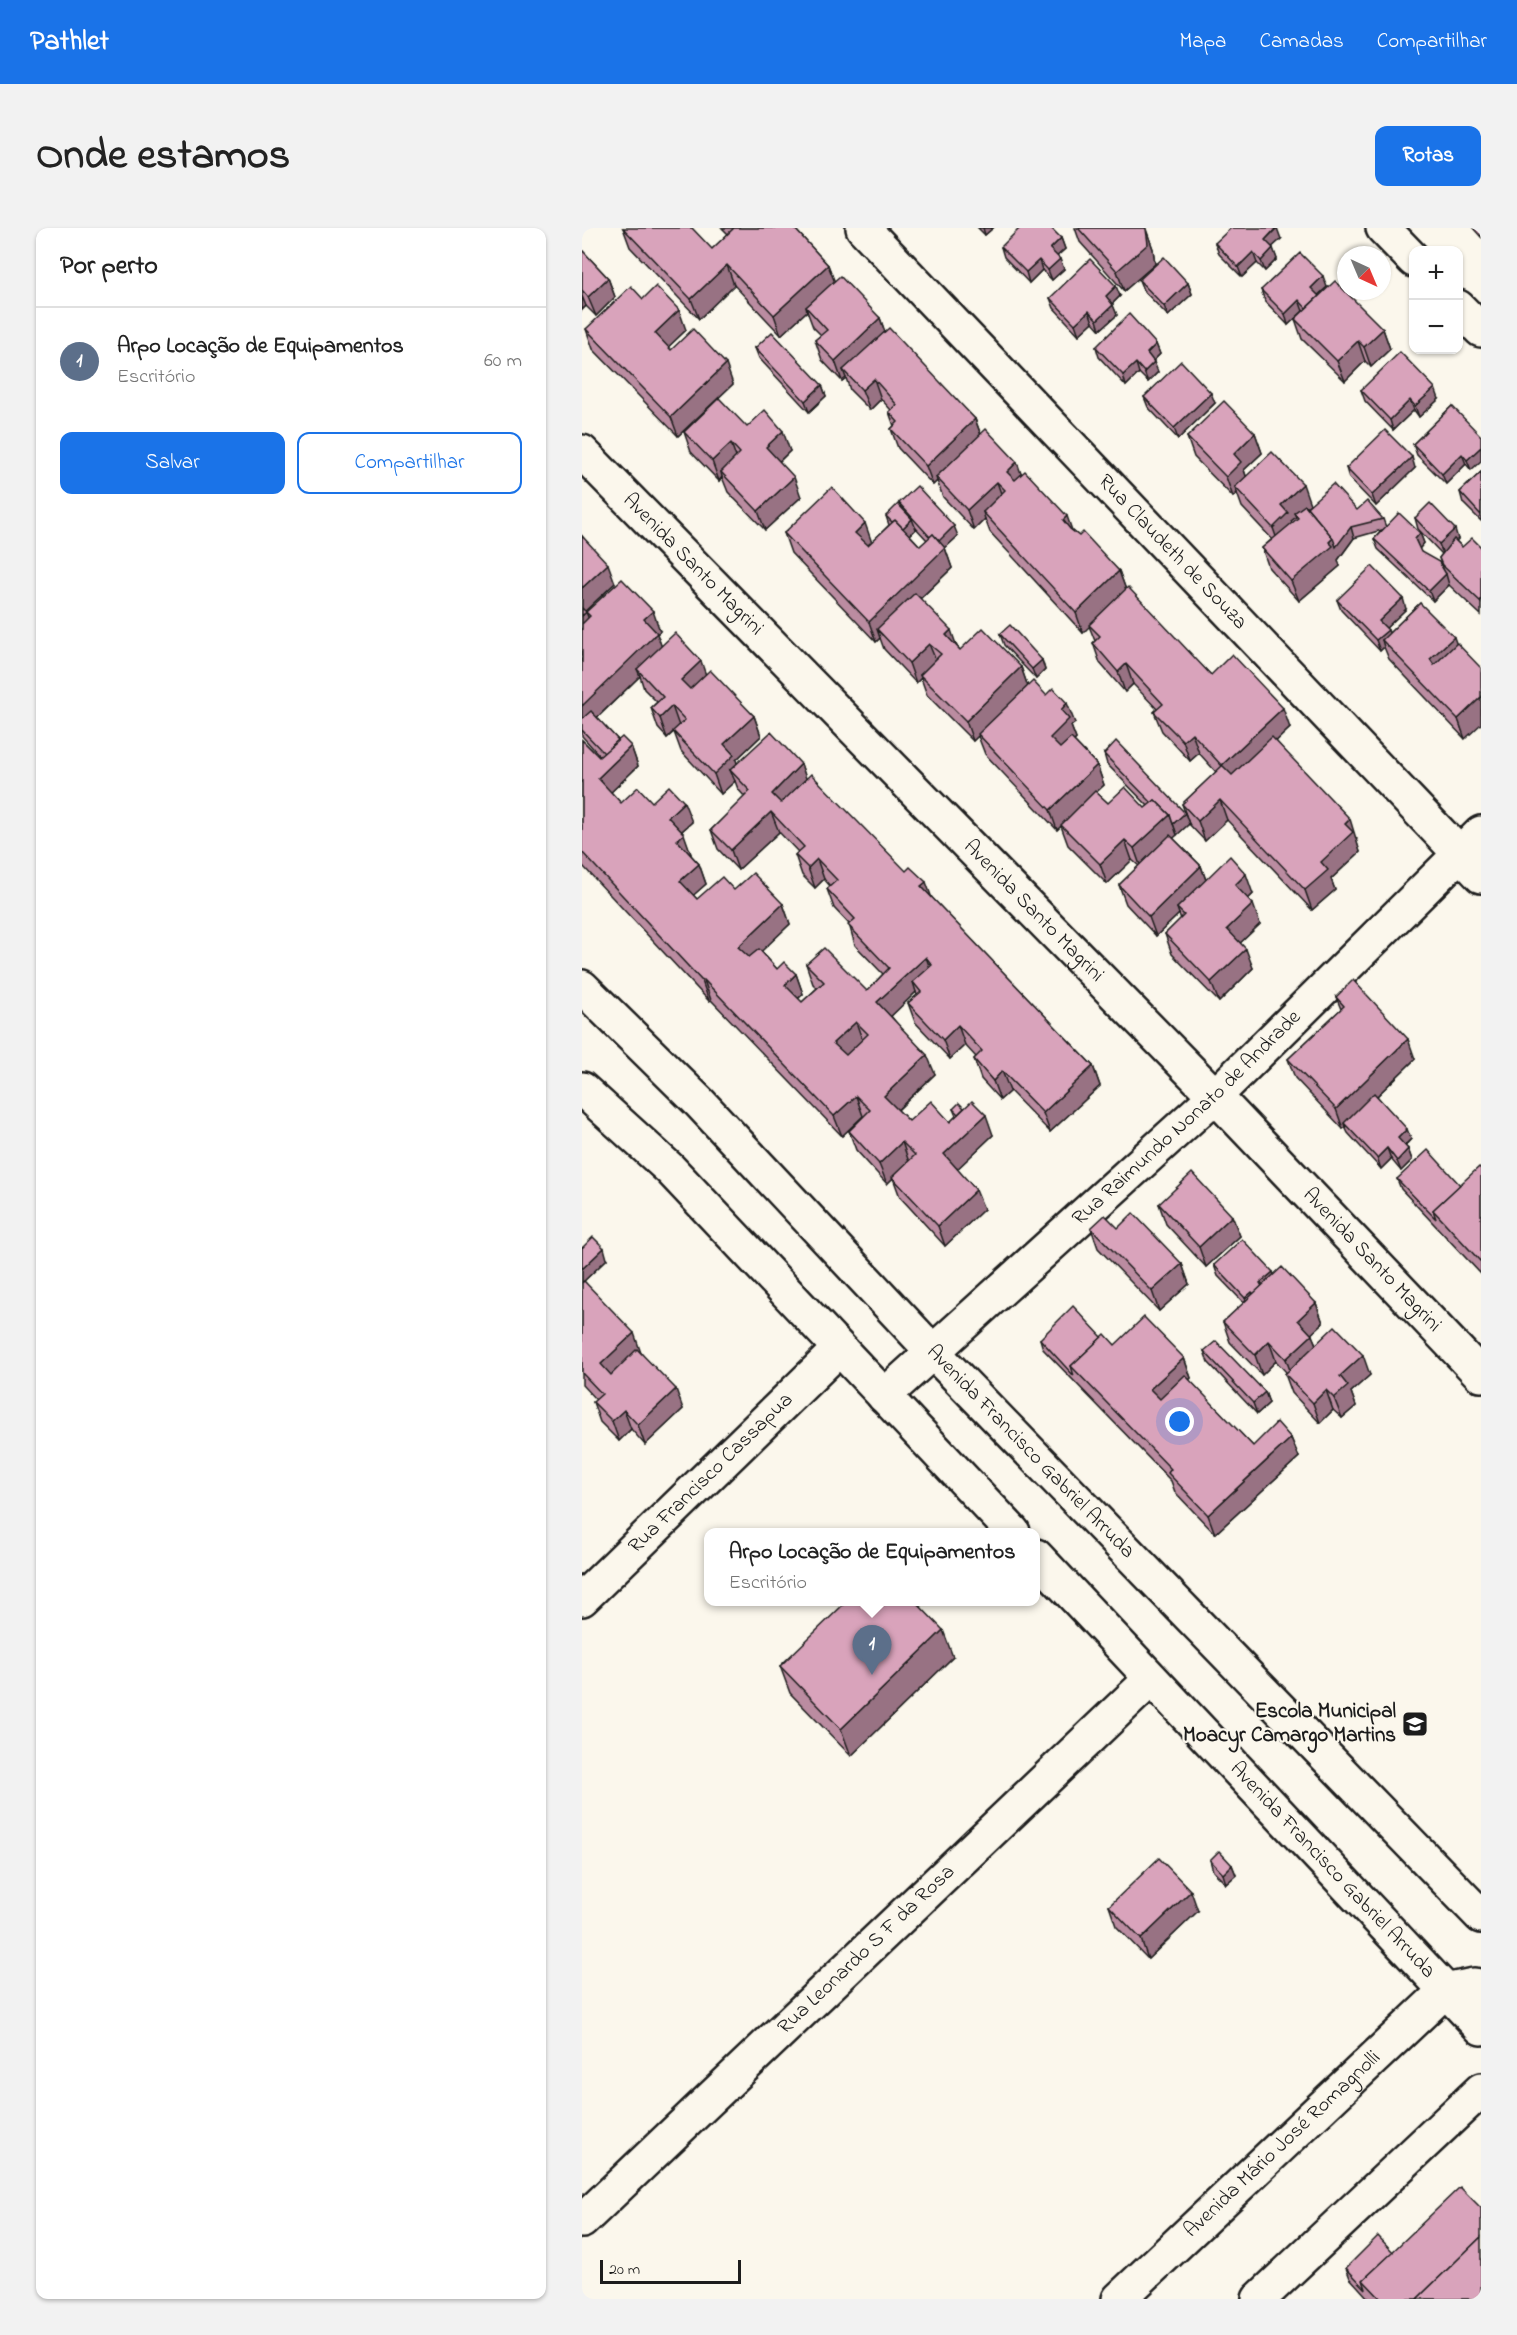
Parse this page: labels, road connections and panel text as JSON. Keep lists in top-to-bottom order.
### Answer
{
  "streets": {
    "street": [
      "Rua Claudeth de Souza",
      "Avenida Santo Magrini",
      "Rua Raimundo Nonato de Andrade",
      "Avenida Francisco Gabriel Arruda",
      "Rua Francisco Cassapua",
      "Rua Leonardo S F da Rosa",
      "Avenida Mário José Romagnolli"
    ]
  },
  "crossings": [
    ["Rua Claudeth de Souza", "Rua Raimundo Nonato de Andrade"],
    ["Avenida Santo Magrini", "Rua Raimundo Nonato de Andrade"],
    ["Rua Raimundo Nonato de Andrade", "Avenida Francisco Gabriel Arruda"],
    ["Avenida Francisco Gabriel Arruda", "Rua Leonardo S F da Rosa"],
    ["Avenida Francisco Gabriel Arruda", "Avenida Mário José Romagnolli"]
  ],
  "places": {
    "school or university": ["Escola Municipal Moacyr Camargo Martins"]
  },
  "scale_bar": "20 m",
  "north": "bottom right",
  "page": {
    "header": "Pathlet",
    "nav": ["Mapa", "Camadas", "Compartilhar"],
    "title": "Onde estamos",
    "buttons": [
      "Rotas",
      ["Salvar", "Compartilhar"]
    ],
    "heading": "Por perto",
    "map_buttons": ["+", "−"],
    "list": [
      {
        "mark": "1",
        "name": "Arpo Locação de Equipamentos",
        "note": "Escritório",
        "value": "60 m"
      }
    ],
    "popup": ["Arpo Locação de Equipamentos", "Escritório"],
    "pins": "1",
    "scale": "20 m"
  }
}
